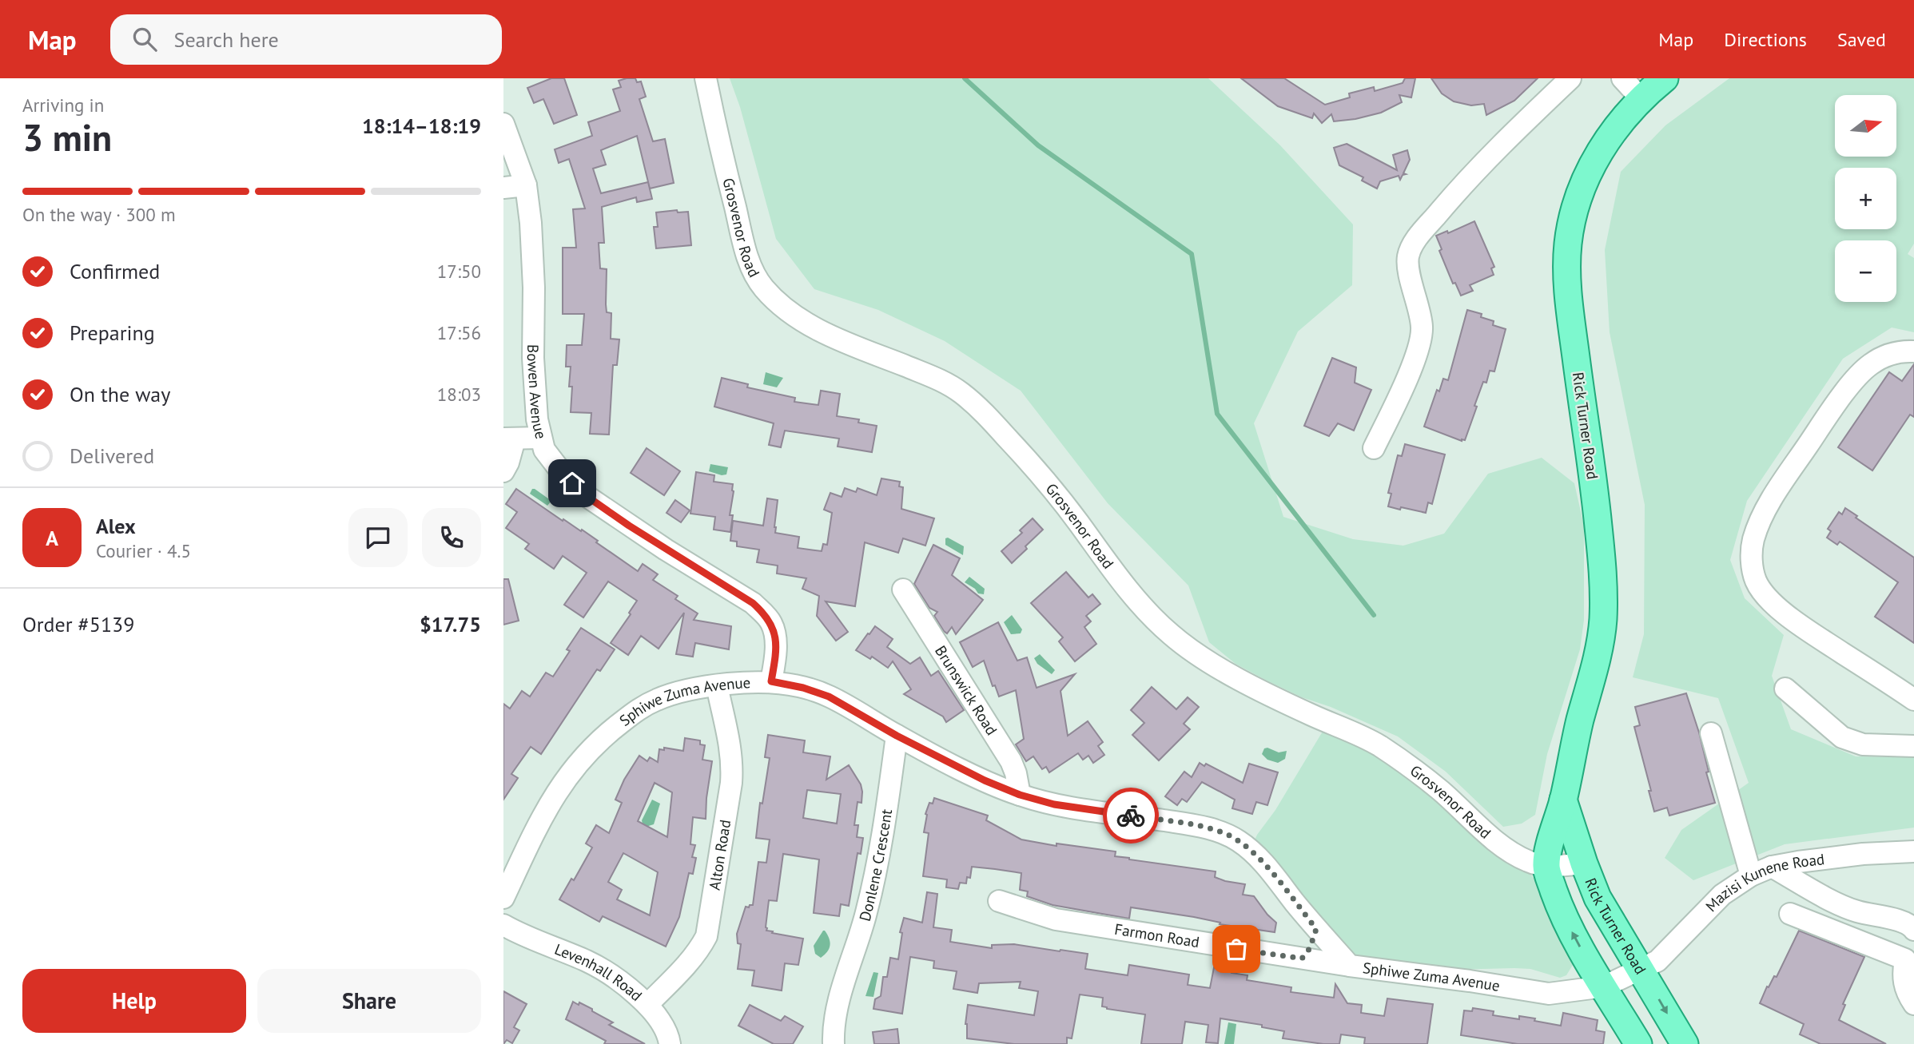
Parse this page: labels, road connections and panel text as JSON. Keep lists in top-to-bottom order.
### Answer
{
  "streets": {
    "main road": ["Rick Turner Road"],
    "street": [
      "Grosvenor Road",
      "Bowen Avenue",
      "Brunswick Road",
      "Sphiwe Zuma Avenue",
      "Alton Road",
      "Donlene Crescent",
      "Mazisi Kunene Road",
      "Farmon Road",
      "Levenhall Road"
    ]
  },
  "crossings": [
    ["Grosvenor Road", "Rick Turner Road"],
    ["Bowen Avenue", "Sphiwe Zuma Avenue"],
    ["Rick Turner Road", "Sphiwe Zuma Avenue"],
    ["Rick Turner Road", "Mazisi Kunene Road"],
    ["Brunswick Road", "Sphiwe Zuma Avenue"],
    ["Sphiwe Zuma Avenue", "Alton Road"],
    ["Sphiwe Zuma Avenue", "Donlene Crescent"],
    ["Sphiwe Zuma Avenue", "Mazisi Kunene Road"],
    ["Sphiwe Zuma Avenue", "Farmon Road"],
    ["Alton Road", "Levenhall Road"]
  ],
  "north": "right",
  "page": {
    "header": "Map",
    "search": "Search here",
    "nav": ["Map", "Directions", "Saved"],
    "heading": ["3 min", "Arriving in", "18:14–18:19"],
    "panel": [
      "Alex",
      "Courier · 4.5",
      "Order #5139",
      "$17.75"
    ],
    "map_buttons": ["+", "−"],
    "bar": "On the way · 300 m",
    "list": [
      ["Confirmed", "17:50"],
      ["Preparing", "17:56"],
      ["On the way", "18:03"],
      "Delivered"
    ],
    "round": "A",
    "buttons": ["Help", "Share"]
  }
}
